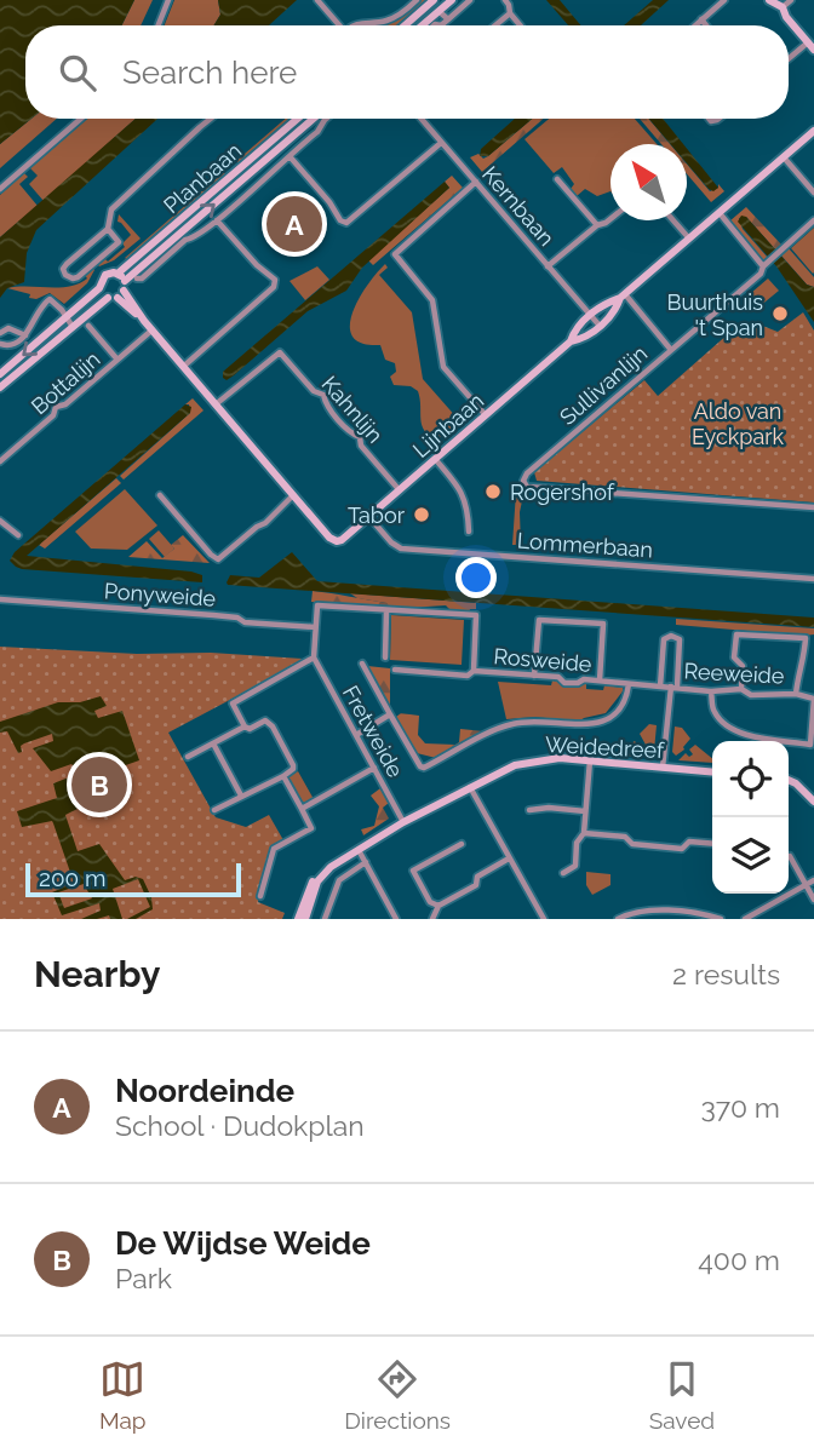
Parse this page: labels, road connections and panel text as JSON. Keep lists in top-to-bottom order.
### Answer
{
  "streets": {
    "street": [
      "Planbaan",
      "Kernbaan",
      "Bottalijn",
      "Sullivanlijn",
      "Kahnlijn",
      "Lijnbaan",
      "Lommerbaan",
      "Ponyweide",
      "Rosweide",
      "Reeweide",
      "Fretweide",
      "Weidedreef"
    ]
  },
  "crossings": [
    ["Planbaan", "Lijnbaan"],
    ["Kernbaan", "Lijnbaan"],
    ["Bottalijn", "Lijnbaan"],
    ["Kahnlijn", "Lijnbaan"],
    ["Lijnbaan", "Lommerbaan"],
    ["Ponyweide", "Rosweide"],
    ["Rosweide", "Reeweide"],
    ["Fretweide", "Weidedreef"]
  ],
  "parks": ["Aldo van Eyckpark"],
  "places": ["Buurthuis 't Span", "Rogershof", "Tabor"],
  "scale_bar": "200 m",
  "north": "top left",
  "page": {
    "search": "Search here",
    "pins": ["A", "B"],
    "scale": "200 m",
    "heading": ["Nearby", "2 results"],
    "list": [
      {
        "mark": "A",
        "name": "Noordeinde",
        "note": "School · Dudokplan",
        "value": "370 m"
      },
      {
        "mark": "B",
        "name": "De Wijdse Weide",
        "note": "Park",
        "value": "400 m"
      }
    ],
    "nav": ["Map", "Directions", "Saved"]
  }
}
